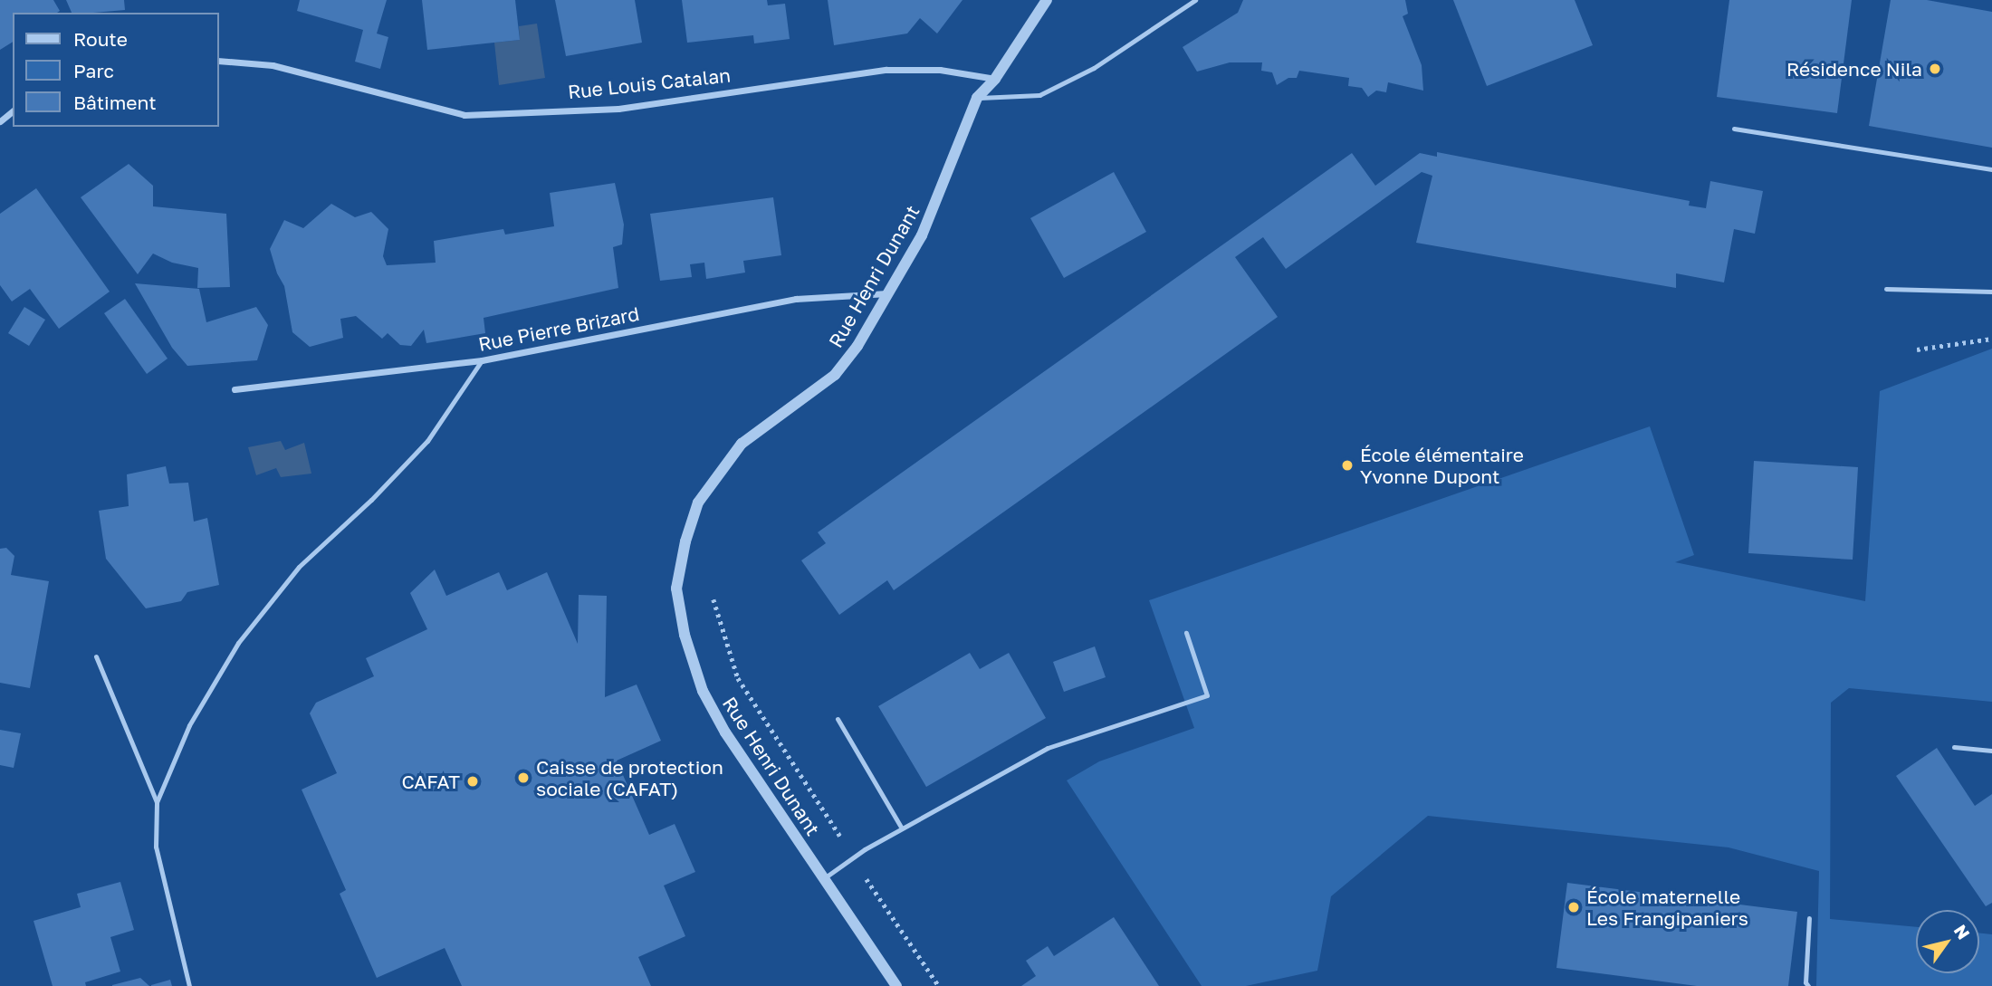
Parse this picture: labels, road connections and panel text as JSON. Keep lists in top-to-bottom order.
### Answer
{
  "streets": {
    "street": ["Rue Louis Catalan", "Rue Henri Dunant", "Rue Pierre Brizard"]
  },
  "crossings": [
    ["Rue Louis Catalan", "Rue Henri Dunant"],
    ["Rue Henri Dunant", "Rue Pierre Brizard"]
  ],
  "places": [
    "Résidence Nila",
    "École élémentaire Yvonne Dupont",
    "Caisse de protection sociale (CAFAT)",
    "CAFAT",
    "École maternelle Les Frangipaniers"
  ],
  "legend": ["Route", "Parc", "Bâtiment"],
  "north": "top right"
}
